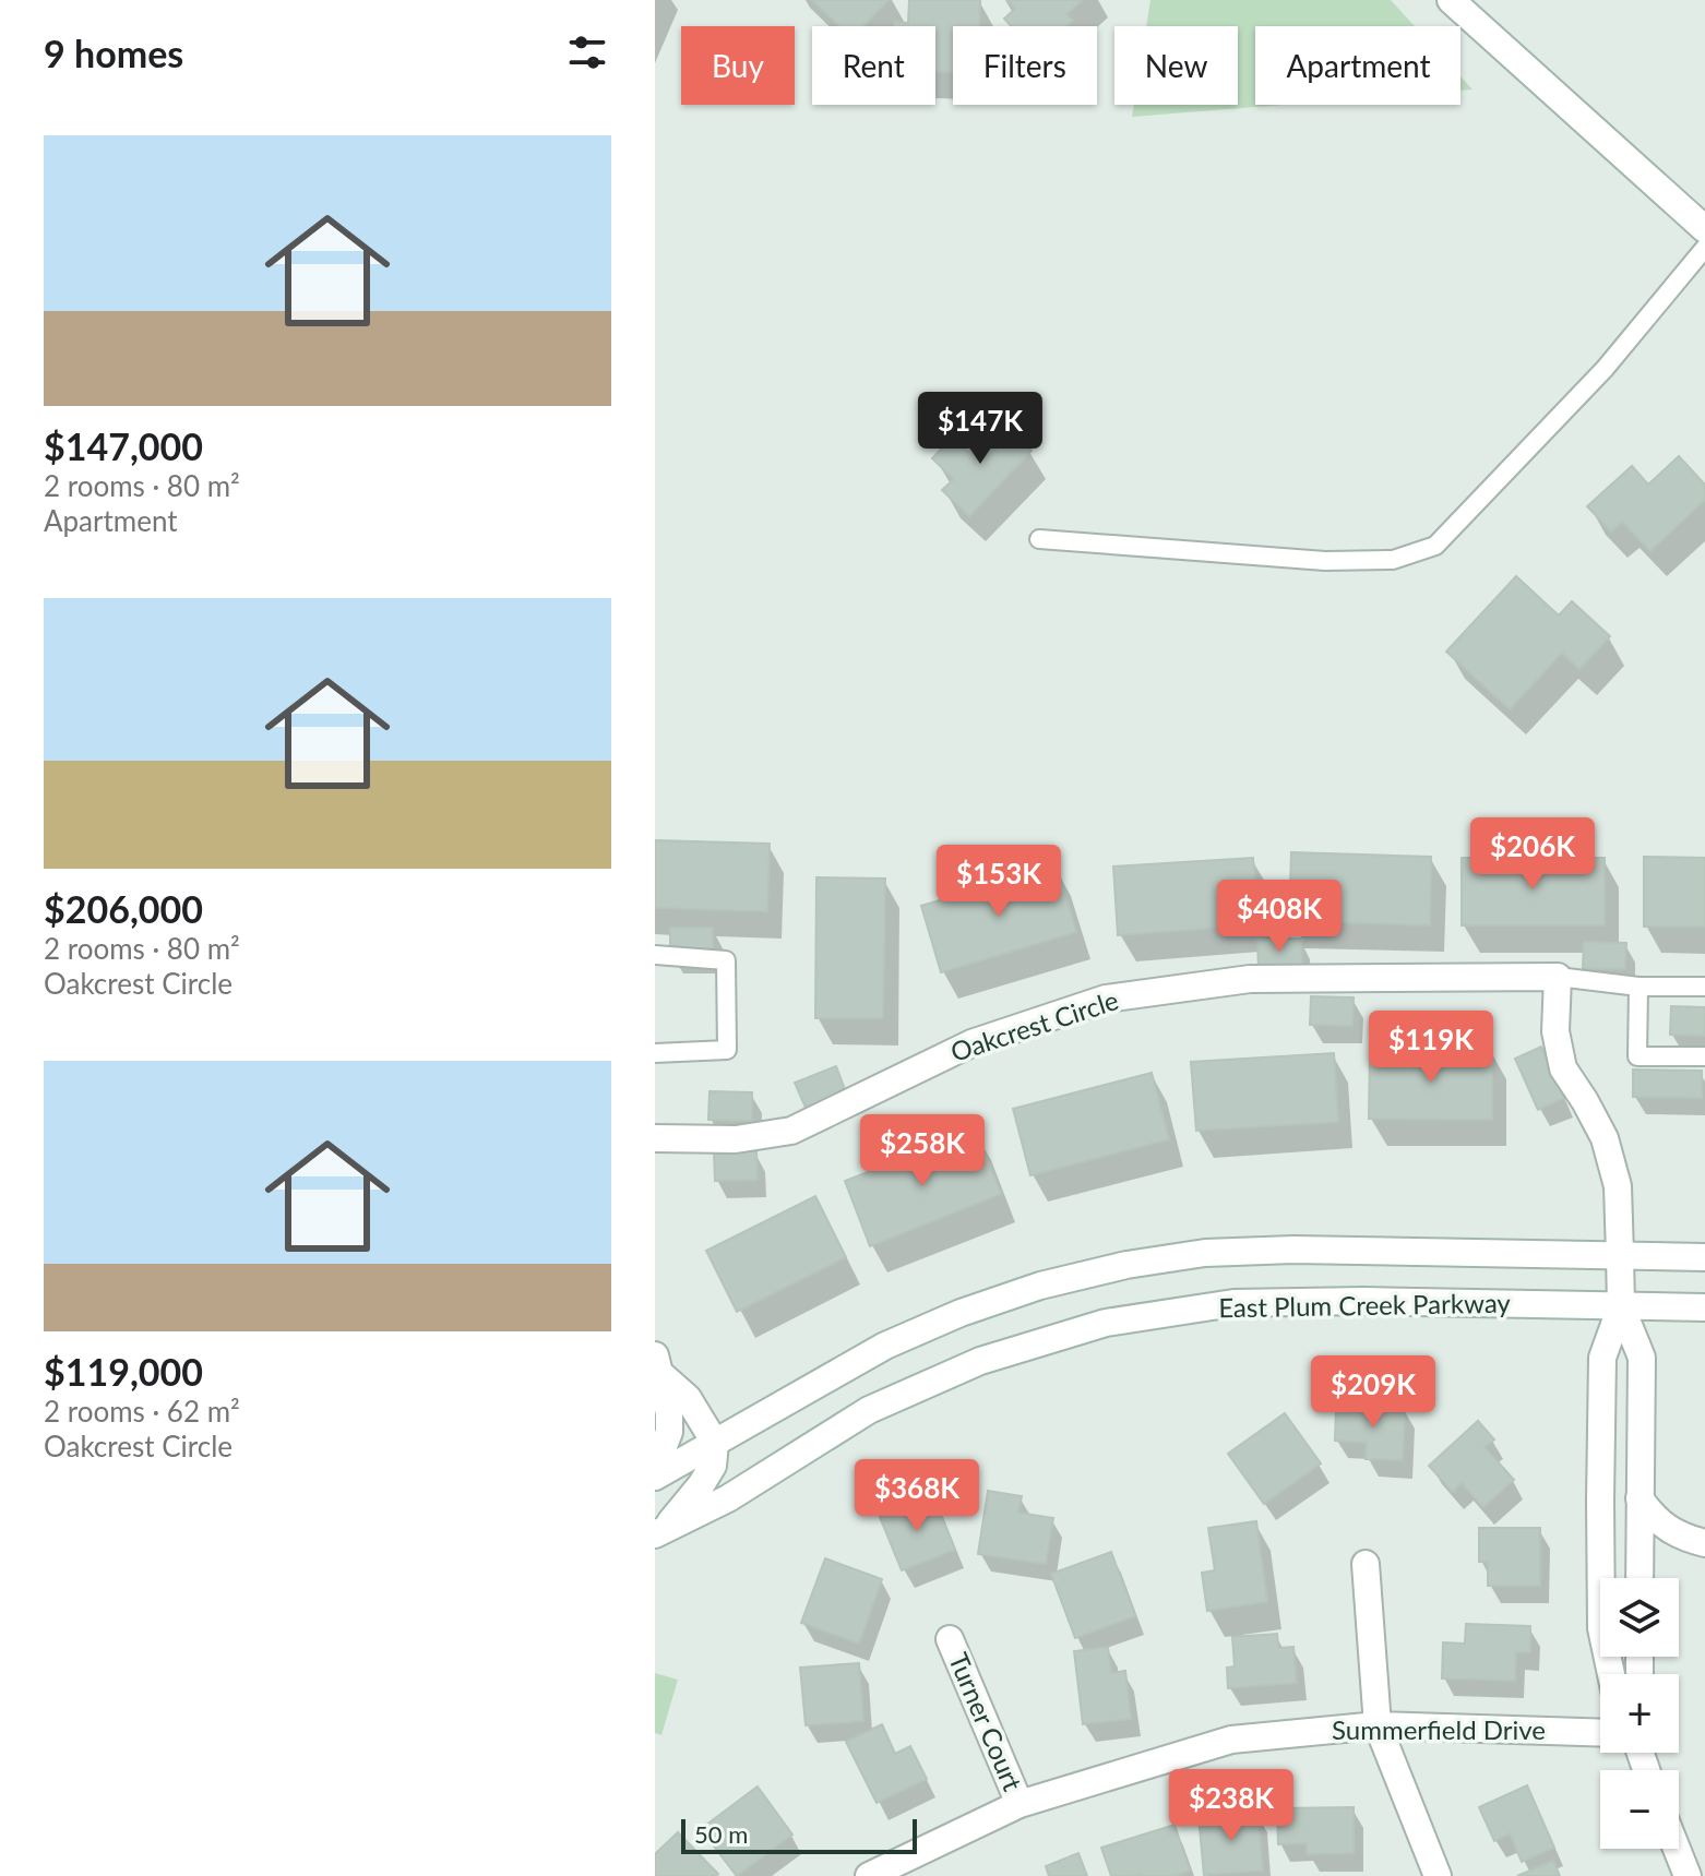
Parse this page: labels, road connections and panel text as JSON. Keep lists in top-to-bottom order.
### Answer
{
  "streets": {
    "street": [
      "Oakcrest Circle",
      "East Plum Creek Parkway",
      "Turner Court",
      "Summerfield Drive"
    ]
  },
  "crossings": [
    ["Turner Court", "Summerfield Drive"]
  ],
  "scale_bar": "50 m",
  "page": {
    "heading": "9 homes",
    "chip": [
      "Buy",
      "Rent",
      "Filters",
      "New",
      "Apartment"
    ],
    "list": [
      {
        "name": "$147,000",
        "note": "2 rooms · 80 m² · Apartment"
      },
      {
        "name": "$206,000",
        "note": "2 rooms · 80 m² · Oakcrest Circle"
      },
      {
        "name": "$119,000",
        "note": "2 rooms · 62 m² · Oakcrest Circle"
      }
    ],
    "price": [
      "$147K",
      "$206K",
      "$153K",
      "$408K",
      "$119K",
      "$258K",
      "$209K",
      "$368K",
      "$238K"
    ],
    "map_buttons": ["+", "−"],
    "scale": "50 m"
  }
}
